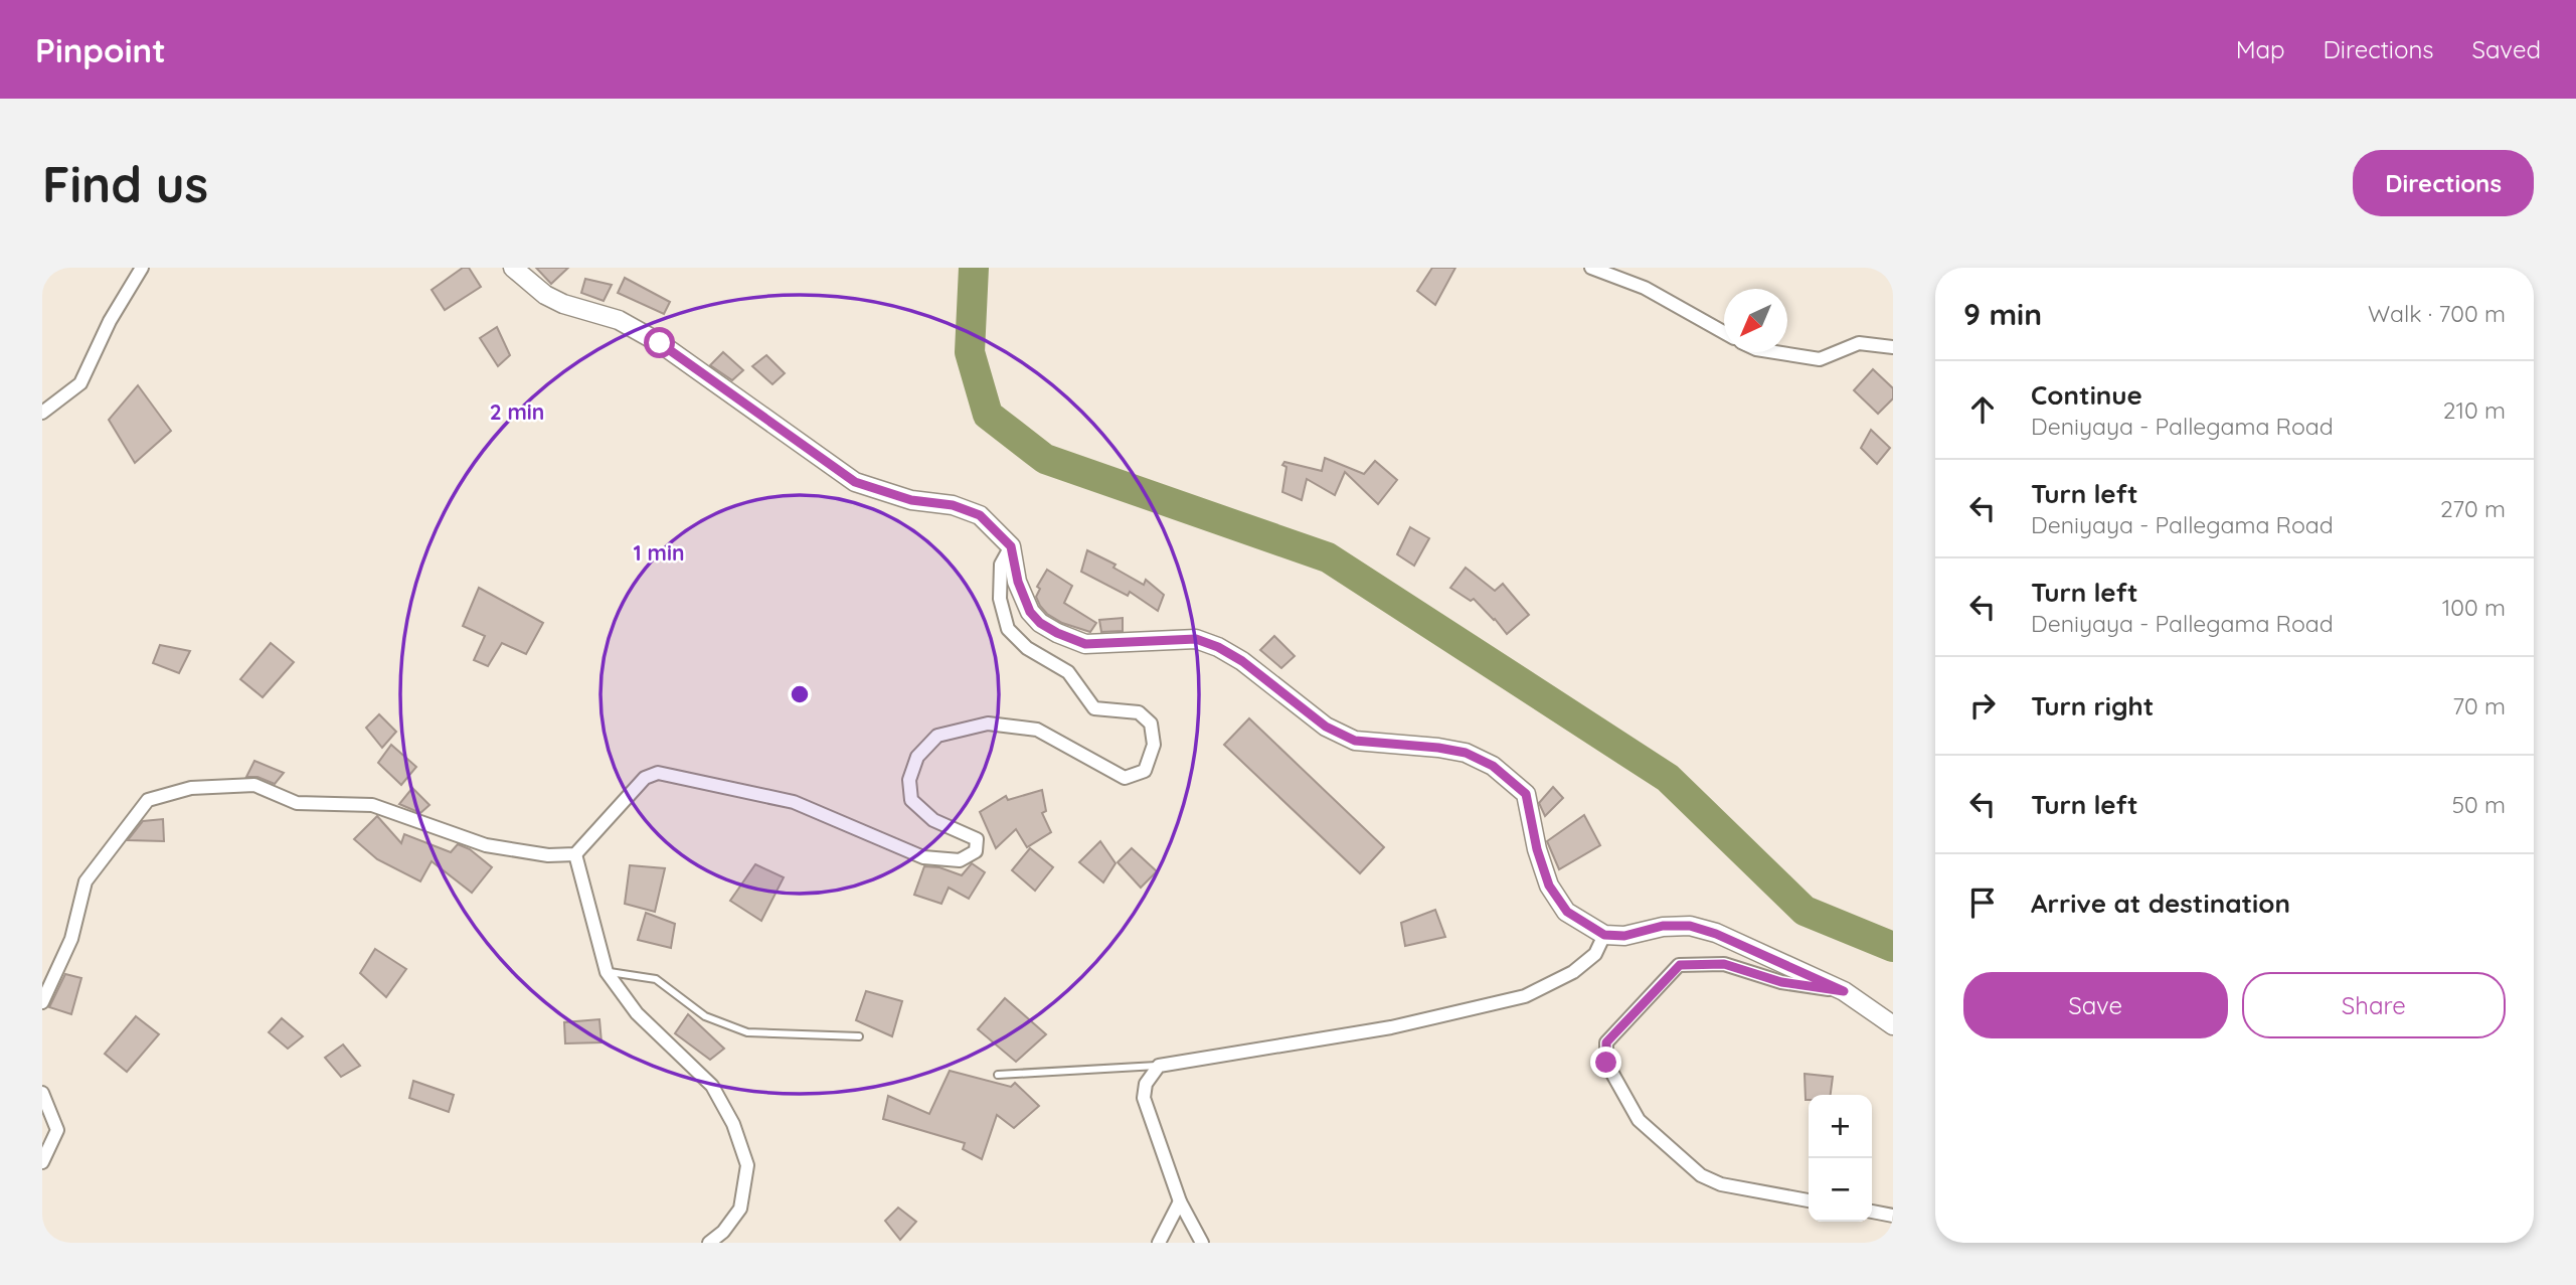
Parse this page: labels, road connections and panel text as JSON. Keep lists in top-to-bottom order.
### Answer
{
  "north": "bottom left",
  "page": {
    "header": "Pinpoint",
    "nav": ["Map", "Directions", "Saved"],
    "buttons": [
      "Directions",
      ["Save", "Share"]
    ],
    "title": "Find us",
    "heading": ["9 min", "Walk · 700 m"],
    "list": [
      ["Continue", "Deniyaya - Pallegama Road", "210 m"],
      ["Turn left", "Deniyaya - Pallegama Road", "270 m"],
      ["Turn left", "Deniyaya - Pallegama Road", "100 m"],
      ["Turn right", "70 m"],
      ["Turn left", "50 m"],
      "Arrive at destination"
    ],
    "map_buttons": ["+", "−"]
  },
  "rings": ["2 min", "1 min"]
}
